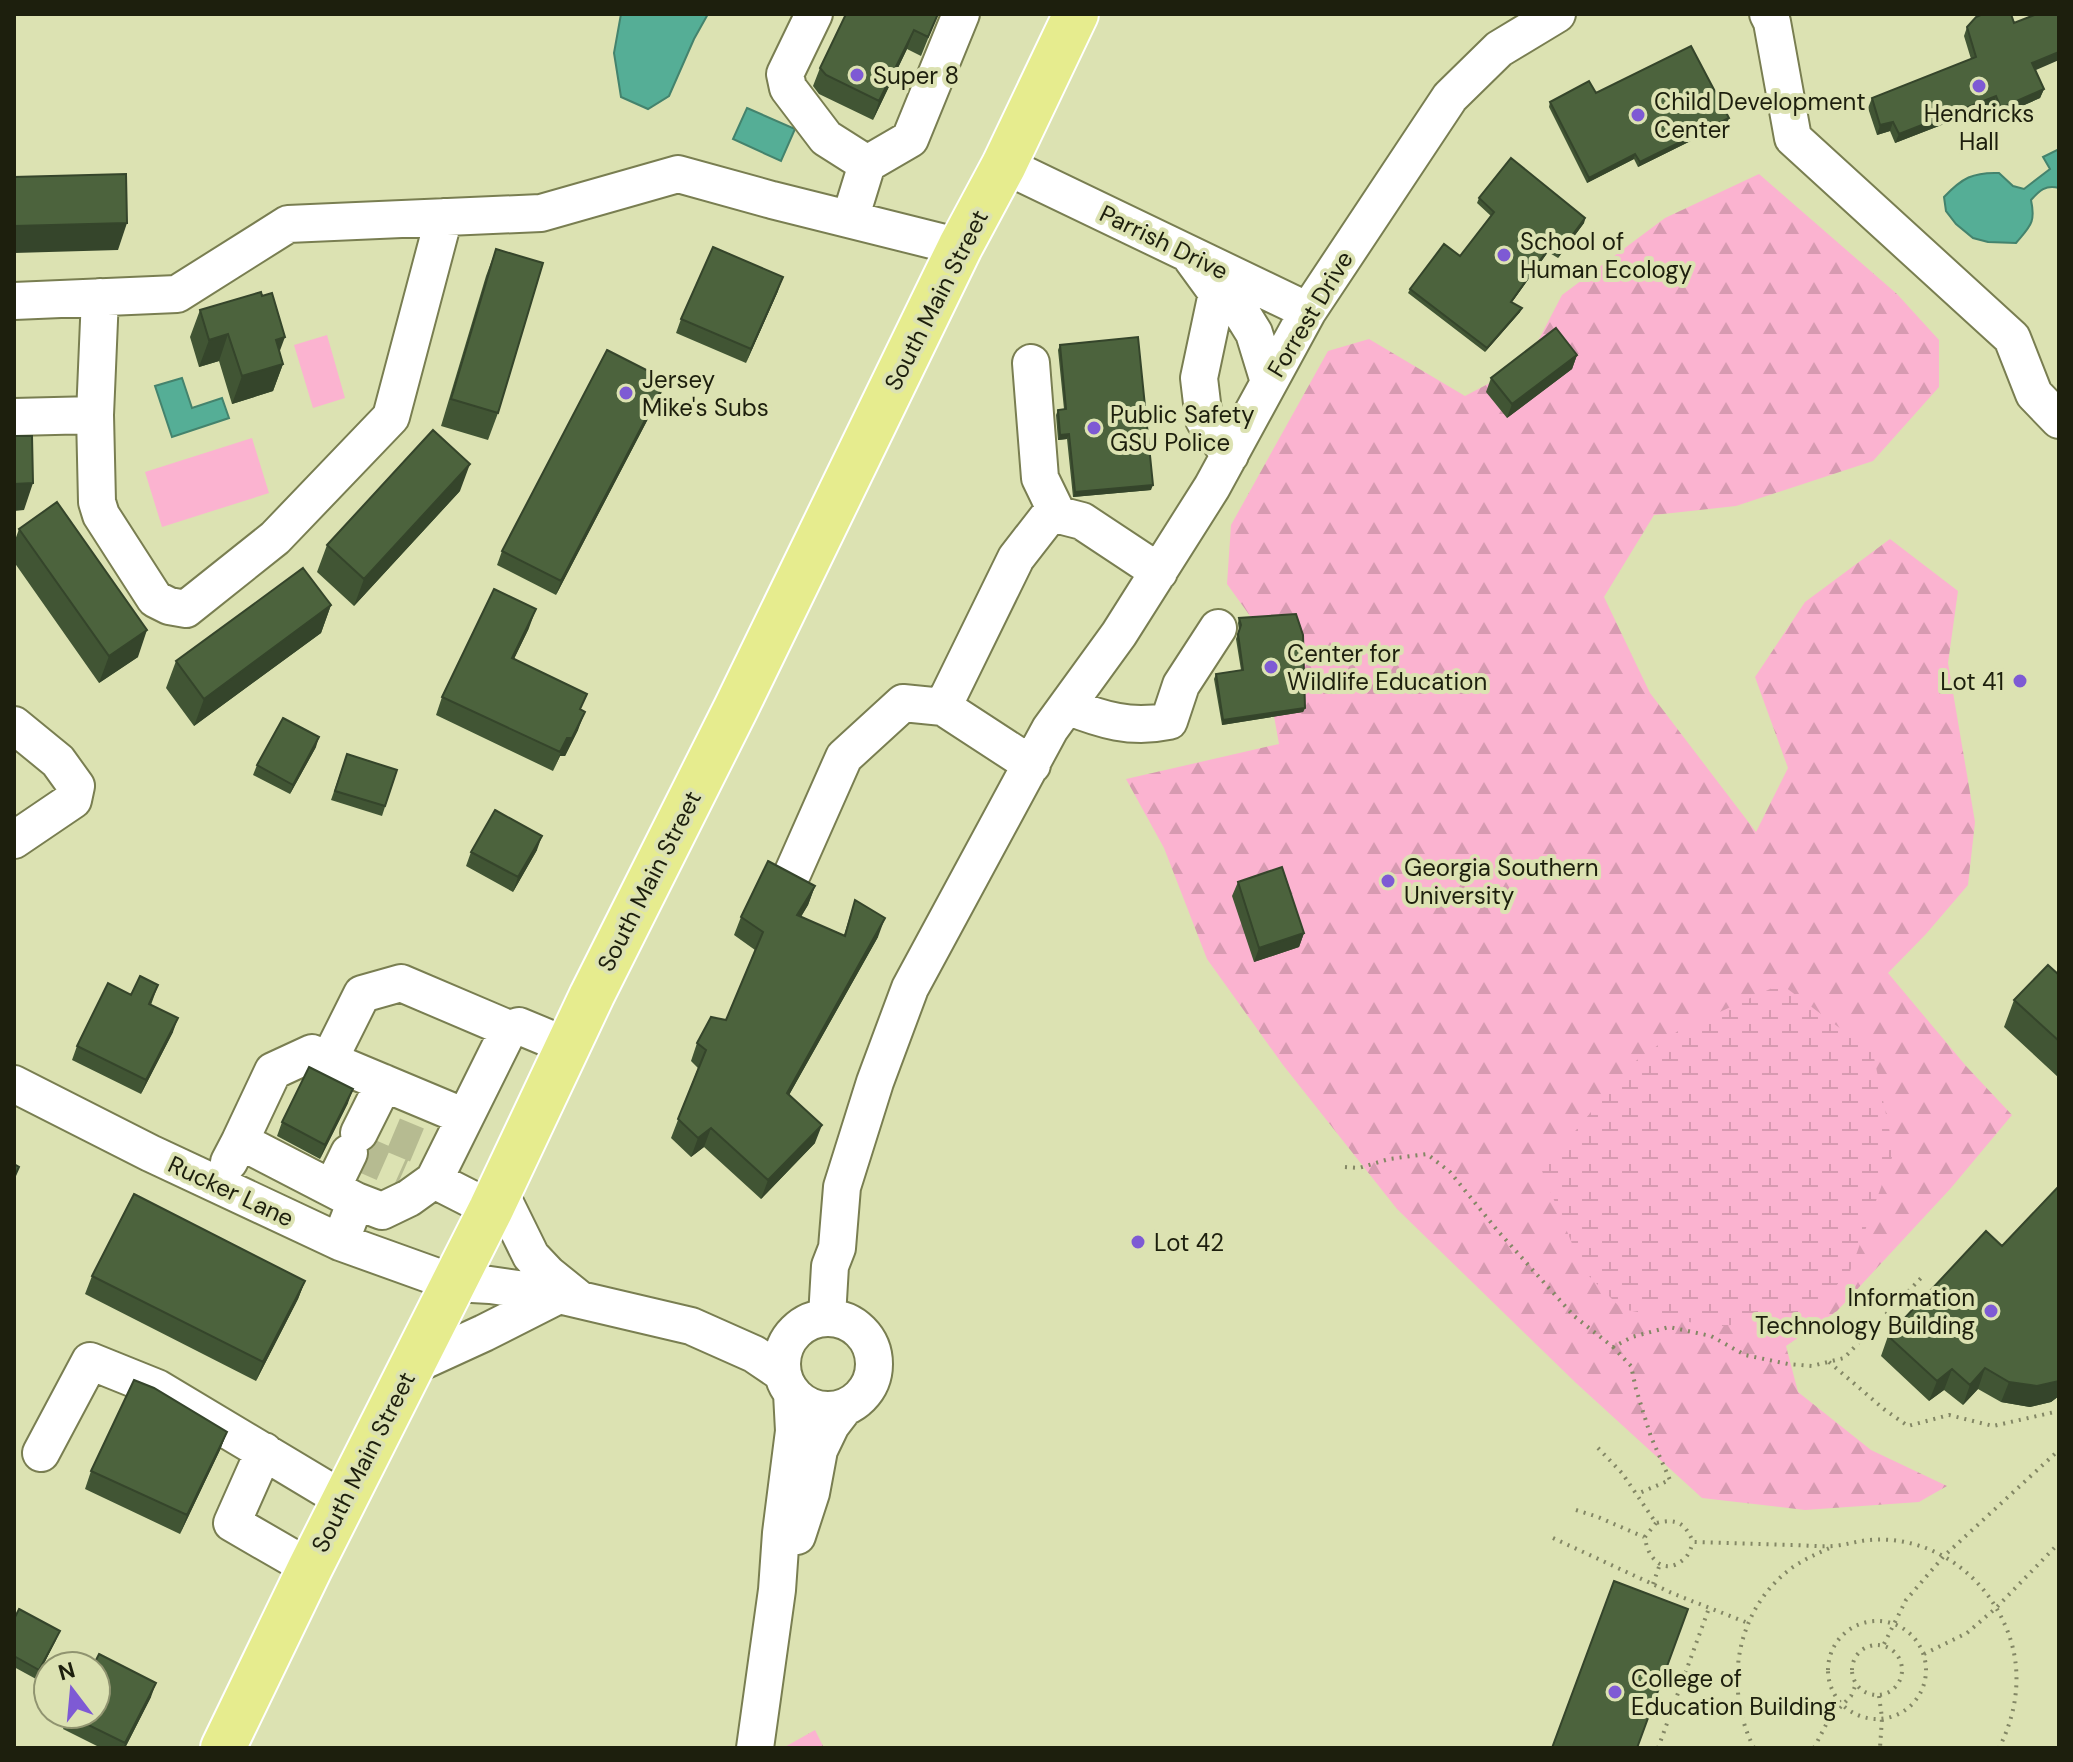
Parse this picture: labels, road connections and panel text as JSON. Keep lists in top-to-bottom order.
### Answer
{
  "streets": {
    "main road": ["South Main Street"],
    "street": ["Parrish Drive", "Forrest Drive", "Rucker Lane"]
  },
  "crossings": [
    ["Parrish Drive", "South Main Street"],
    ["Parrish Drive", "Forrest Drive"],
    ["South Main Street", "Rucker Lane"]
  ],
  "places": [
    "Super 8",
    "Hendricks Hall",
    "Child Development Center",
    "School of Human Ecology",
    "Jersey Mike's Subs",
    "Public Safety GSU Police",
    "Center for Wildlife Education",
    "Lot 41",
    "Georgia Southern University",
    "Lot 42",
    "Information Technology Building",
    "College of Education Building"
  ],
  "north": "top"
}
